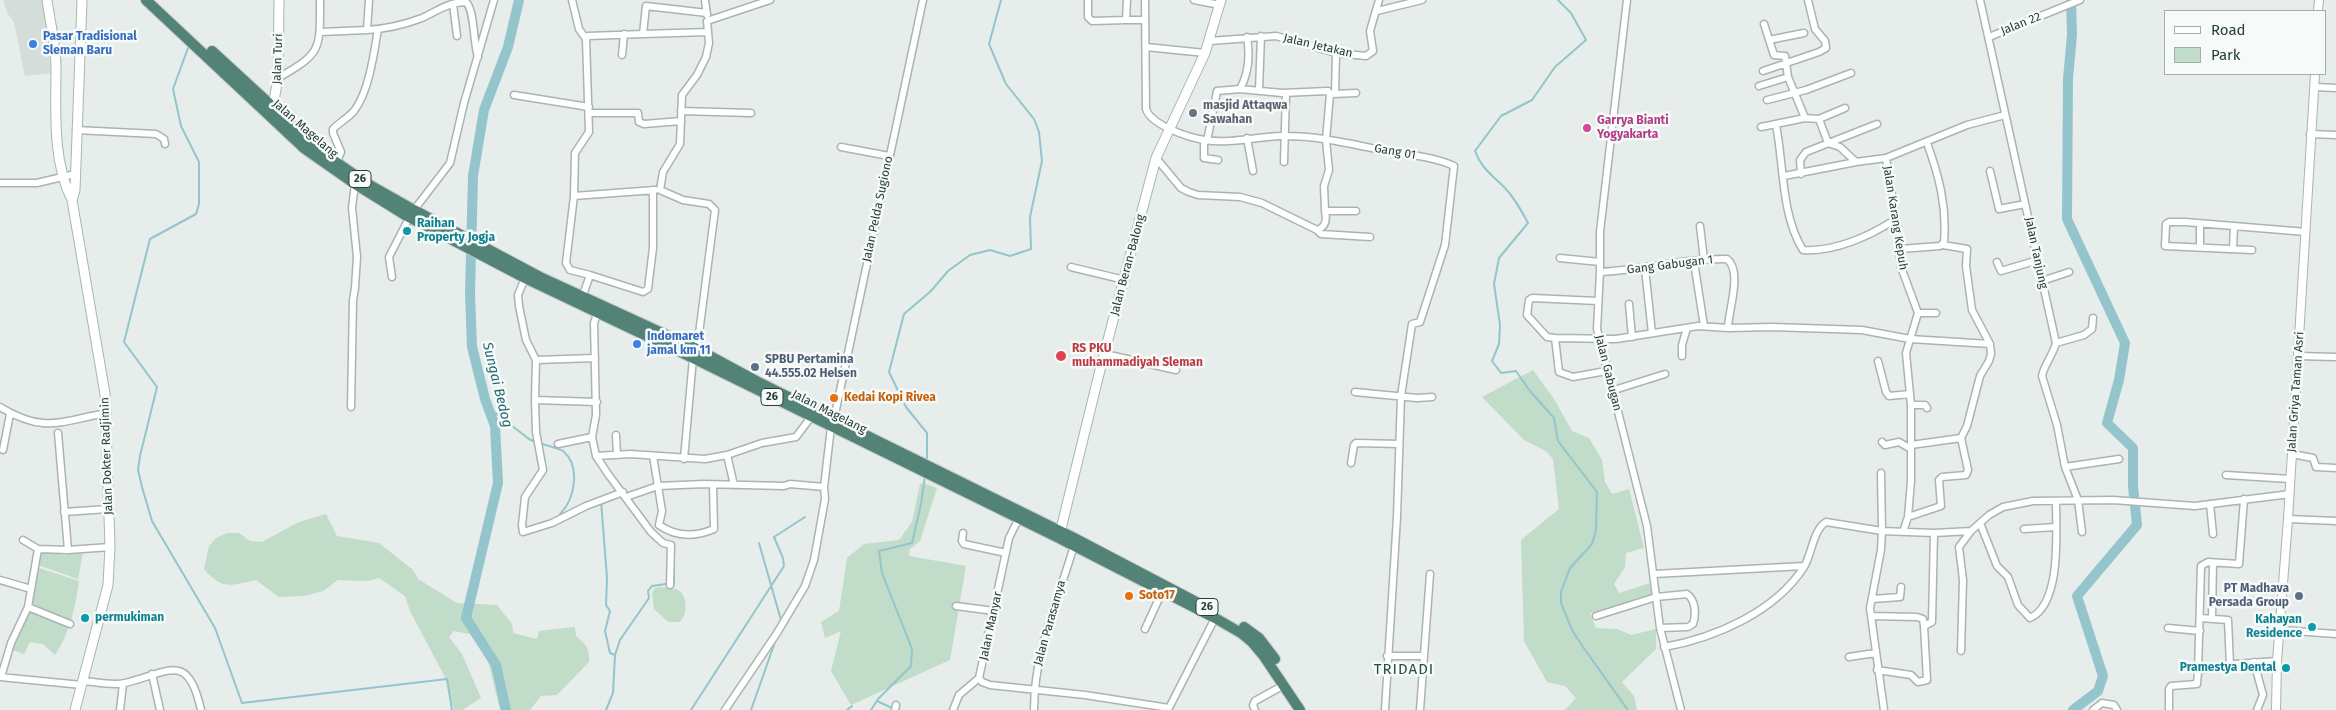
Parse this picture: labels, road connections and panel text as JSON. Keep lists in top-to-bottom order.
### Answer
{
  "streets": {
    "highway": ["Jalan Magelang", "26"],
    "main road": ["Jalan Turi", "Jalan Beran-Balong", "Jalan Dokter Radjimin"],
    "street": [
      "Jalan 22",
      "Jalan Jetakan",
      "Gang 01",
      "Jalan Pelda Sugiono",
      "Jalan Karang Kepuh",
      "Jalan Tanjung",
      "Gang Gabugan 1",
      "Jalan Gabugan",
      "Jalan Griya Taman Asri",
      "Jalan Parasamya",
      "Jalan Manyar"
    ]
  },
  "crossings": [
    ["Jalan 22", "Jalan Tanjung"],
    ["Jalan Jetakan", "Jalan Beran-Balong"],
    ["Jalan Turi", "Jalan Magelang"],
    ["Jalan Magelang", "Jalan Pelda Sugiono"],
    ["Jalan Magelang", "Jalan Beran-Balong"],
    ["Jalan Magelang", "Jalan Parasamya"],
    ["Jalan Magelang", "Jalan Manyar"],
    ["Gang 01", "Jalan Beran-Balong"],
    ["Gang Gabugan 1", "Jalan Gabugan"],
    ["Jalan Parasamya", "Jalan Manyar"]
  ],
  "districts": ["TRIDADI"],
  "water": ["Sungai Bedog"],
  "places": [
    "Pasar Tradisional Sleman Baru",
    "masjid Attaqwa Sawahan",
    "Garrya Bianti Yogyakarta",
    "Raihan Property Jogja",
    "Indomaret jamal km 11",
    "RS PKU muhammadiyah Sleman",
    "SPBU Pertamina 44.555.02 Helsen",
    "Kedai Kopi Rivea",
    "Soto17",
    "PT Madhava Persada Group",
    "permukiman",
    "Kahayan Residence",
    "Pramestya Dental"
  ],
  "legend": ["Road", "Park"]
}
